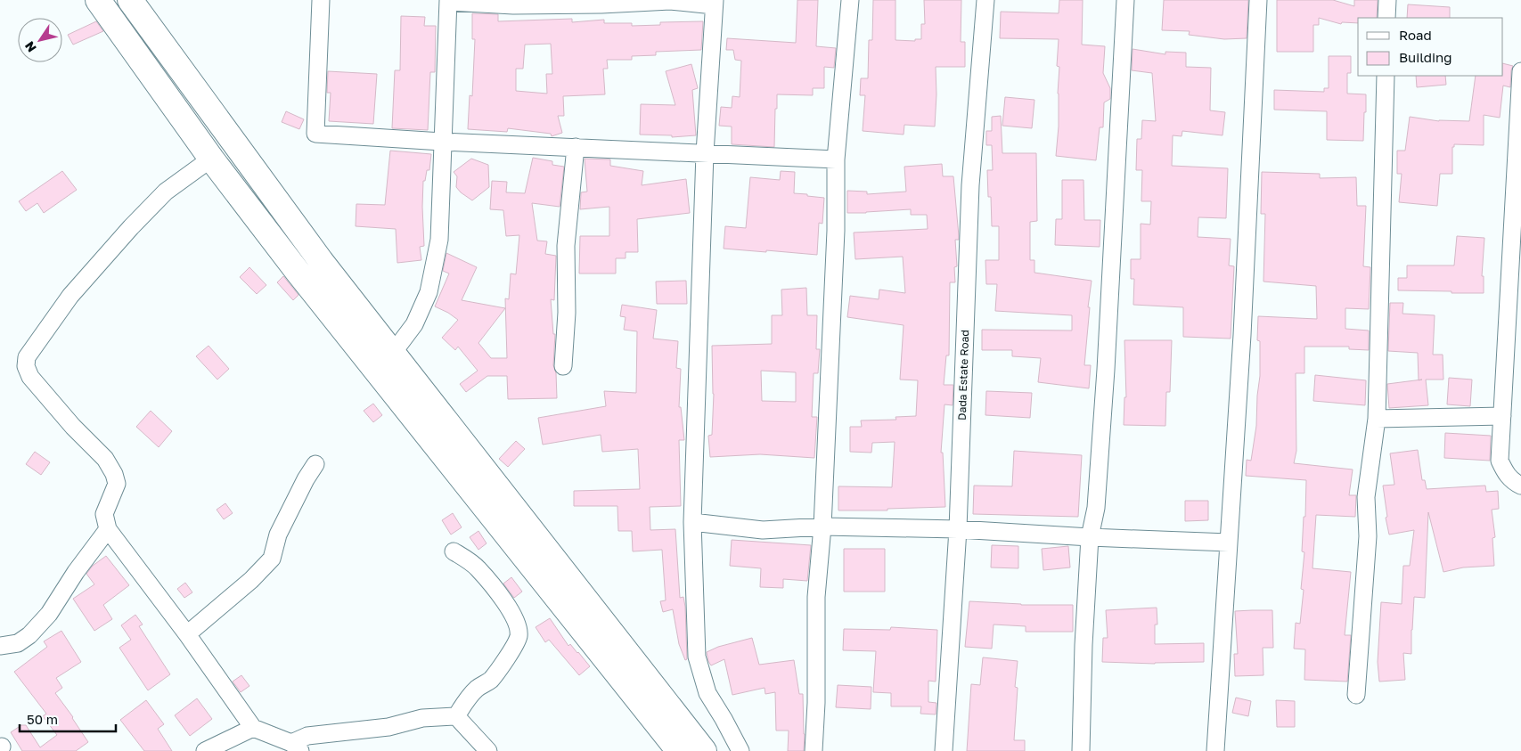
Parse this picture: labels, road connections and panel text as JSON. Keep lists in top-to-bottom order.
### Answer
{
  "streets": {
    "street": ["Dada Estate Road"]
  },
  "legend": ["Road", "Building"],
  "scale_bar": "50 m",
  "north": "bottom left"
}
